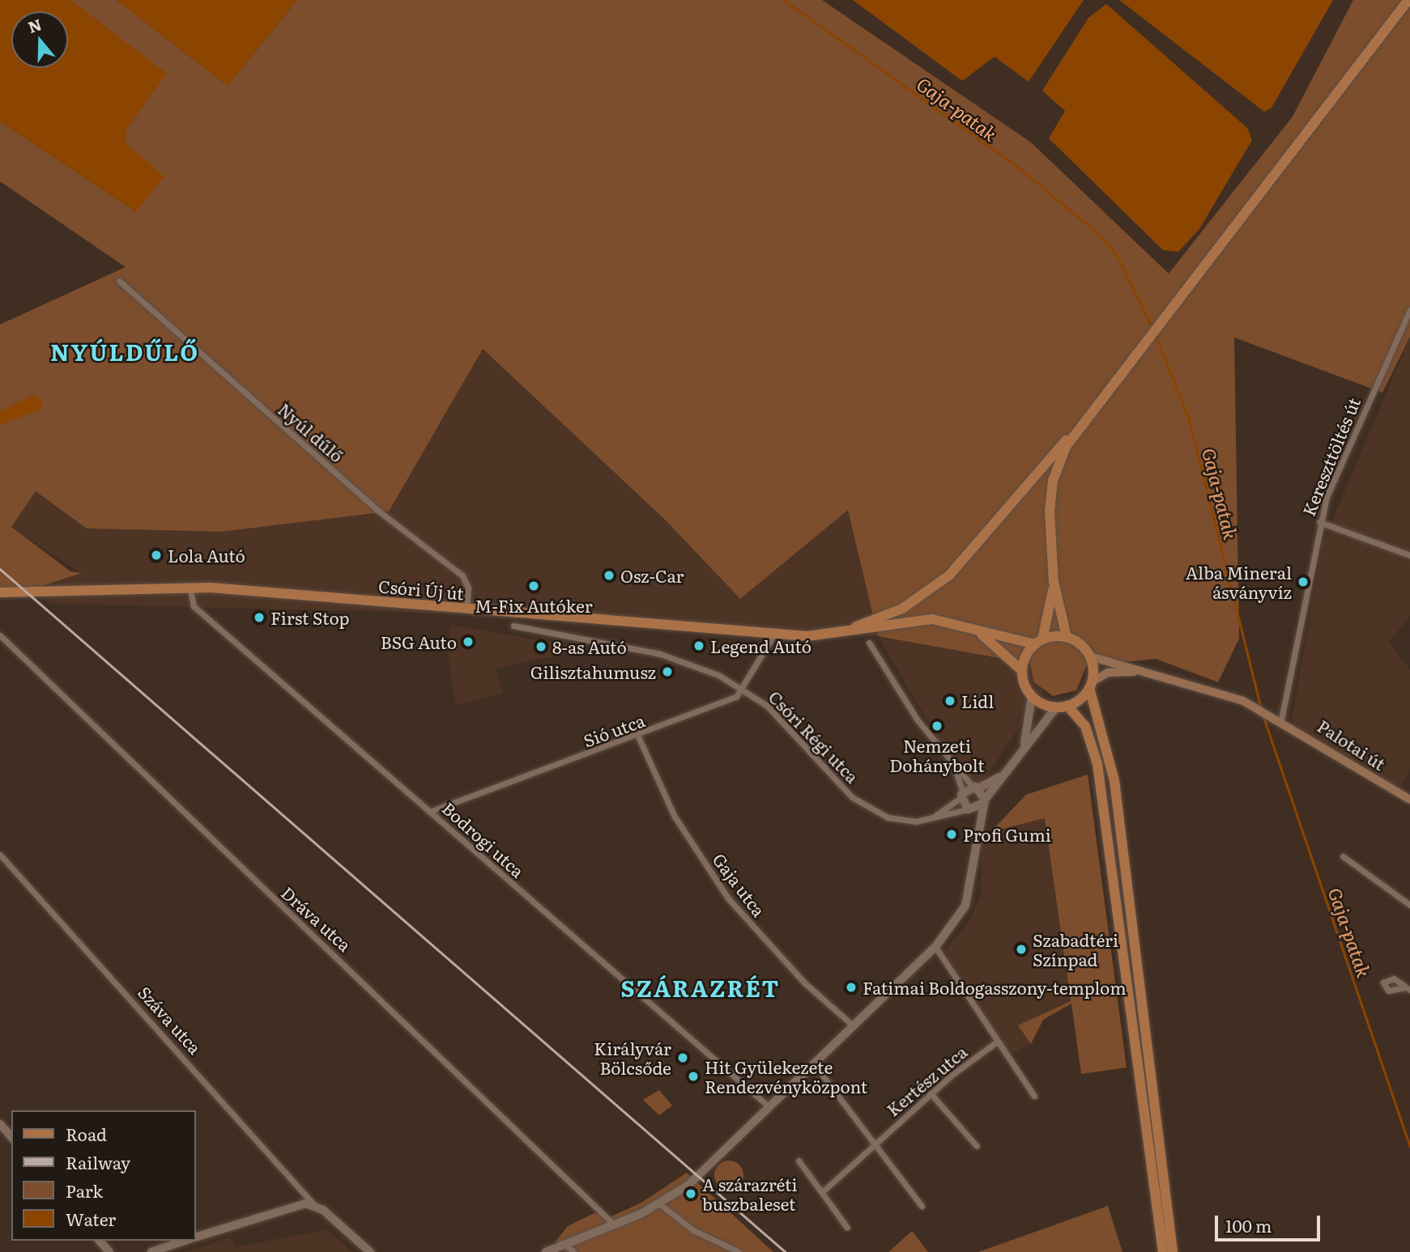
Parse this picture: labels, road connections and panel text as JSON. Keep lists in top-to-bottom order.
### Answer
{
  "streets": {
    "main road": ["Csóri Új út", "Palotai út"],
    "street": [
      "Nyúl dűlő",
      "Kereszttöltés út",
      "Sió utca",
      "Csóri Régi utca",
      "Bodrogi utca",
      "Gaja utca",
      "Dráva utca",
      "Száva utca",
      "Kertész utca"
    ]
  },
  "crossings": [
    ["Nyúl dűlő", "Csóri Új út"],
    ["Kereszttöltés út", "Palotai út"],
    ["Csóri Új út", "Sió utca"],
    ["Csóri Új út", "Bodrogi utca"],
    ["Sió utca", "Csóri Régi utca"],
    ["Sió utca", "Bodrogi utca"],
    ["Sió utca", "Gaja utca"]
  ],
  "districts": ["NYÚLDŰLŐ", "SZÁRAZRÉT"],
  "water": ["Gaja-patak"],
  "places": [
    "Lola Autó",
    "Osz-Car",
    "Alba Mineral ásványvíz",
    "M-Fix Autóker",
    "First Stop",
    "BSG Auto",
    "Legend Autó",
    "8-as Autó",
    "Gilisztahumusz",
    "Lidl",
    "Nemzeti Dohánybolt",
    "Profi Gumi",
    "Szabadtéri Színpad",
    "Fatimai Boldogasszony-templom",
    "Királyvár Bölcsőde",
    "Hit Gyülekezete Rendezvényközpont",
    "A szárazréti buszbaleset"
  ],
  "legend": [
    "Road",
    "Railway",
    "Park",
    "Water"
  ],
  "scale_bar": "100 m",
  "north": "top"
}
